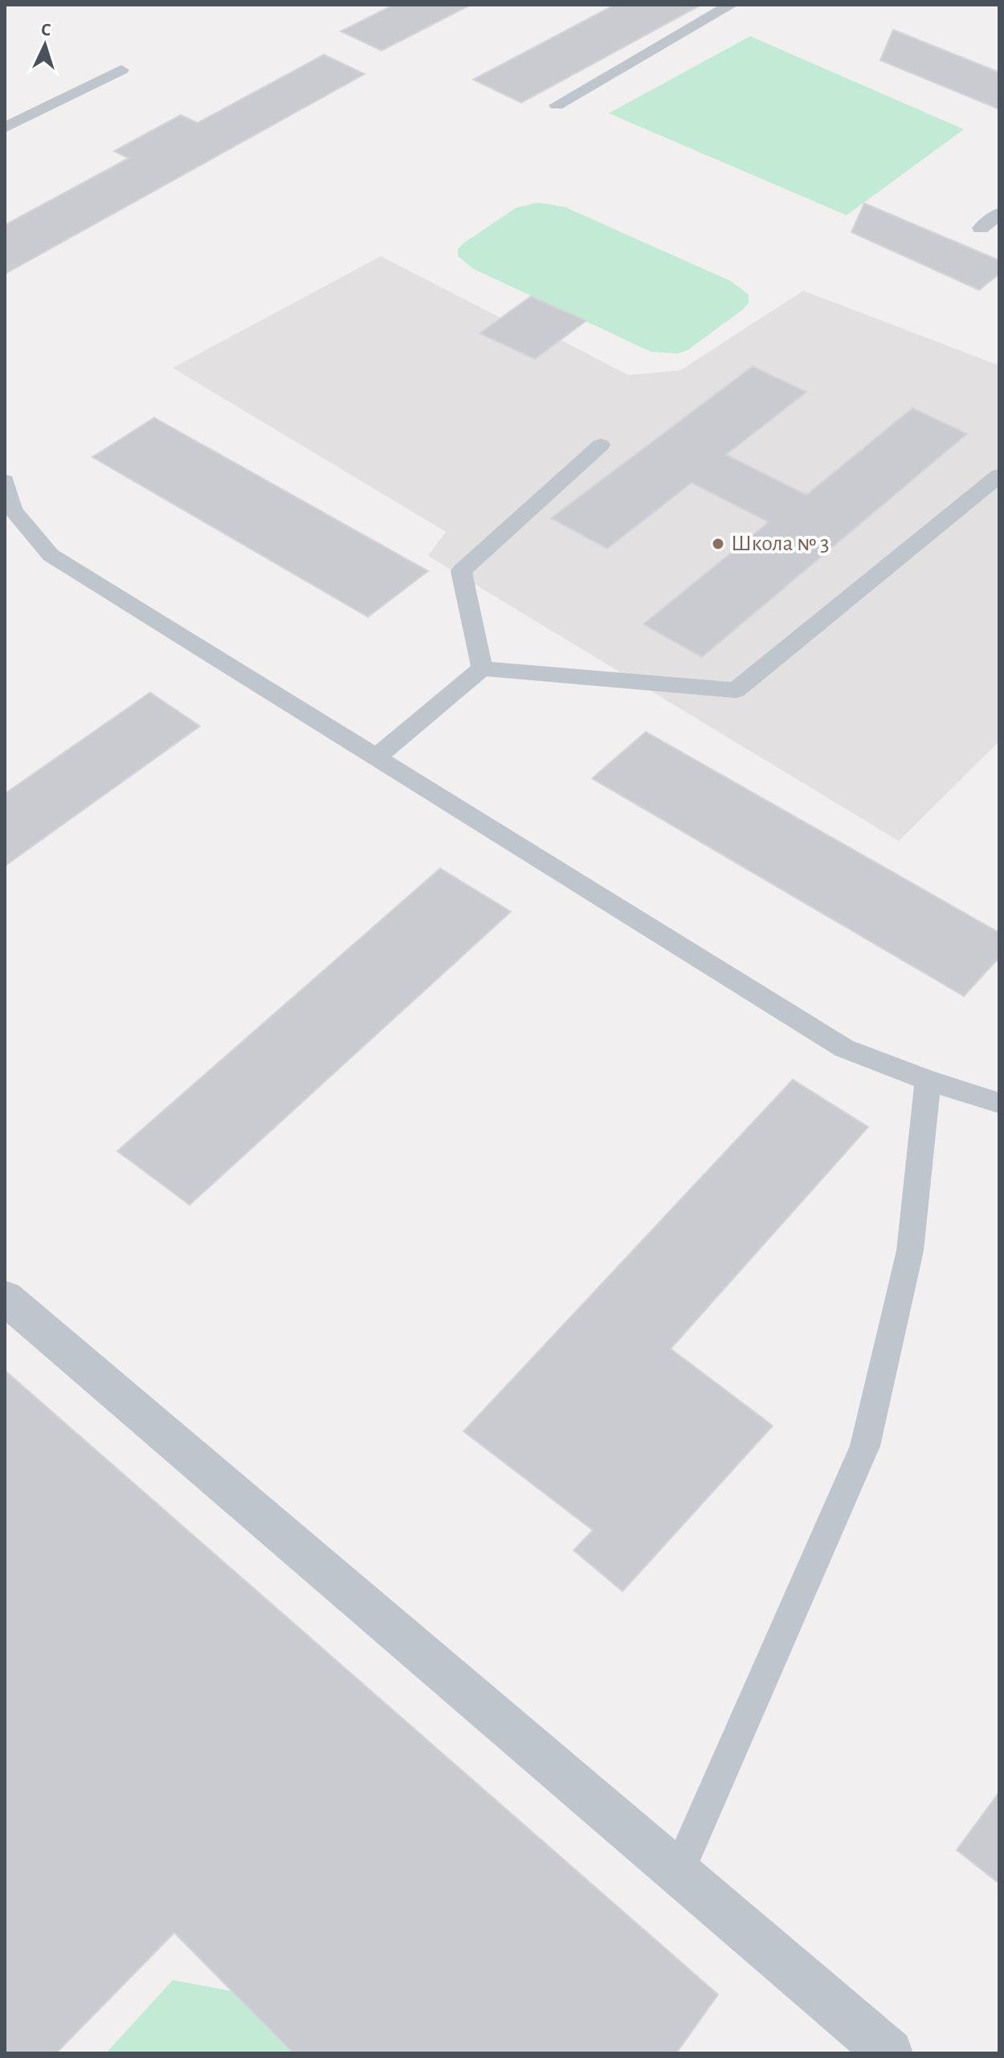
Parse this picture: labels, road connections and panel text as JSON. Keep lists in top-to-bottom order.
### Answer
{
  "places": ["Школа № 3"],
  "north": "top"
}
